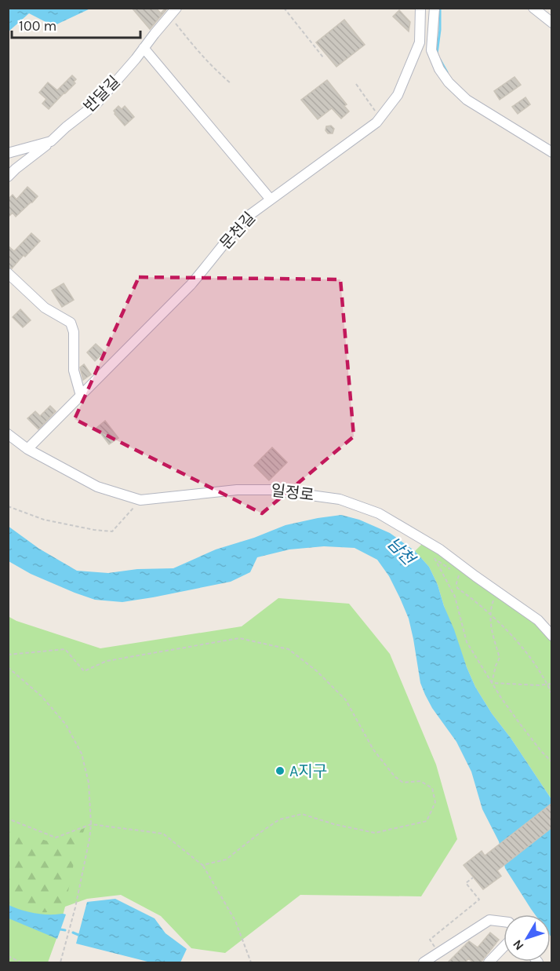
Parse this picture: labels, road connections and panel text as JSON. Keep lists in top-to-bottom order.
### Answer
{
  "streets": {
    "street": ["반달길", "문천길", "일정로"]
  },
  "crossings": [
    ["문천길", "일정로"]
  ],
  "water": ["남천"],
  "places": ["A지구"],
  "scale_bar": "100 m",
  "north": "bottom left"
}
